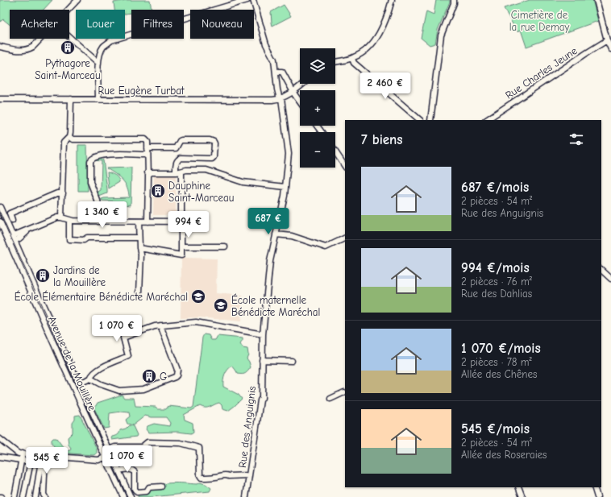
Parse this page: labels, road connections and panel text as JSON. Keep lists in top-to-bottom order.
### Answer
{
  "streets": {
    "street": [
      "Rue Charles Jeune",
      "Rue Eugène Turbat",
      "Avenue de la Mouillère",
      "Rue des Anguignis"
    ]
  },
  "crossings": [
    ["Rue Eugène Turbat", "Rue des Anguignis"]
  ],
  "parks": ["Cimetière de la rue Demay"],
  "places": {
    "building": [
      "Pythagore Saint-Marceau",
      "Dauphine Saint-Marceau",
      "Jardins de la Mouillère",
      "G"
    ],
    "school or university": ["École Élémentaire Bénédicte Maréchal", "École maternelle Bénédicte Maréchal"]
  },
  "page": {
    "chip": [
      "Acheter",
      "Louer",
      "Filtres",
      "Nouveau"
    ],
    "map_buttons": ["+", "−"],
    "price": [
      "2 460 €",
      "1 340 €",
      "687 €",
      "994 €",
      "1 070 €",
      "1 070 €",
      "545 €"
    ],
    "heading": "7 biens",
    "list": [
      {
        "name": "687 €/mois",
        "note": "2 pièces · 54 m² · Rue des Anguignis"
      },
      {
        "name": "994 €/mois",
        "note": "2 pièces · 76 m² · Rue des Dahlias"
      },
      {
        "name": "1 070 €/mois",
        "note": "2 pièces · 78 m² · Allée des Chênes"
      },
      {
        "name": "545 €/mois",
        "note": "2 pièces · 54 m² · Allée des Roseraies"
      }
    ]
  }
}
